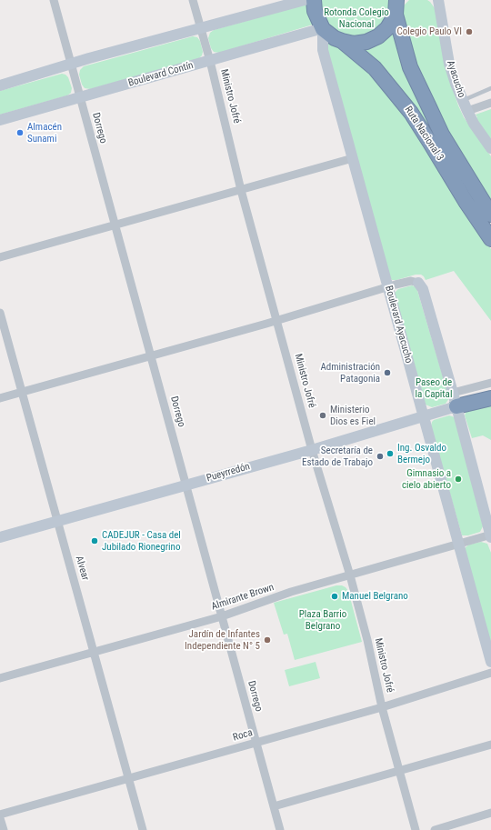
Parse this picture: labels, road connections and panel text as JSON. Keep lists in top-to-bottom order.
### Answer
{
  "streets": {
    "highway": ["Ruta Nacional 3"],
    "main road": [
      "Boulevard Contín",
      "Ayacucho",
      "Boulevard Ayacucho",
      "Pueyrredón"
    ],
    "street": [
      "Ministro Jofré",
      "Dorrego",
      "Alvear",
      "Almirante Brown",
      "Roca"
    ]
  },
  "crossings": [
    ["Boulevard Contín", "Ministro Jofré"],
    ["Boulevard Contín", "Dorrego"],
    ["Boulevard Contín", "Ruta Nacional 3"],
    ["Boulevard Contín", "Boulevard Ayacucho"],
    ["Ministro Jofré", "Pueyrredón"],
    ["Ministro Jofré", "Almirante Brown"],
    ["Ministro Jofré", "Roca"],
    ["Dorrego", "Pueyrredón"],
    ["Dorrego", "Almirante Brown"],
    ["Dorrego", "Roca"],
    ["Ruta Nacional 3", "Boulevard Ayacucho"],
    ["Boulevard Ayacucho", "Pueyrredón"],
    ["Boulevard Ayacucho", "Almirante Brown"],
    ["Pueyrredón", "Alvear"],
    ["Alvear", "Almirante Brown"],
    ["Alvear", "Roca"]
  ],
  "parks": ["Rotonda Colegio Nacional", "Paseo de la Capital", "Plaza Barrio Belgrano"],
  "places": [
    "Colegio Paulo VI",
    "Almacén Sunami",
    "Administración Patagonia",
    "Ministerio Dios es Fiel",
    "Ing. Osvaldo Bermejo",
    "Secretaría de Estado de Trabajo",
    "Gimnasio a cielo abierto",
    "CADEJUR - Casa del Jubilado Rionegrino",
    "Manuel Belgrano",
    "Jardín de Infantes Independiente N° 5"
  ]
}
